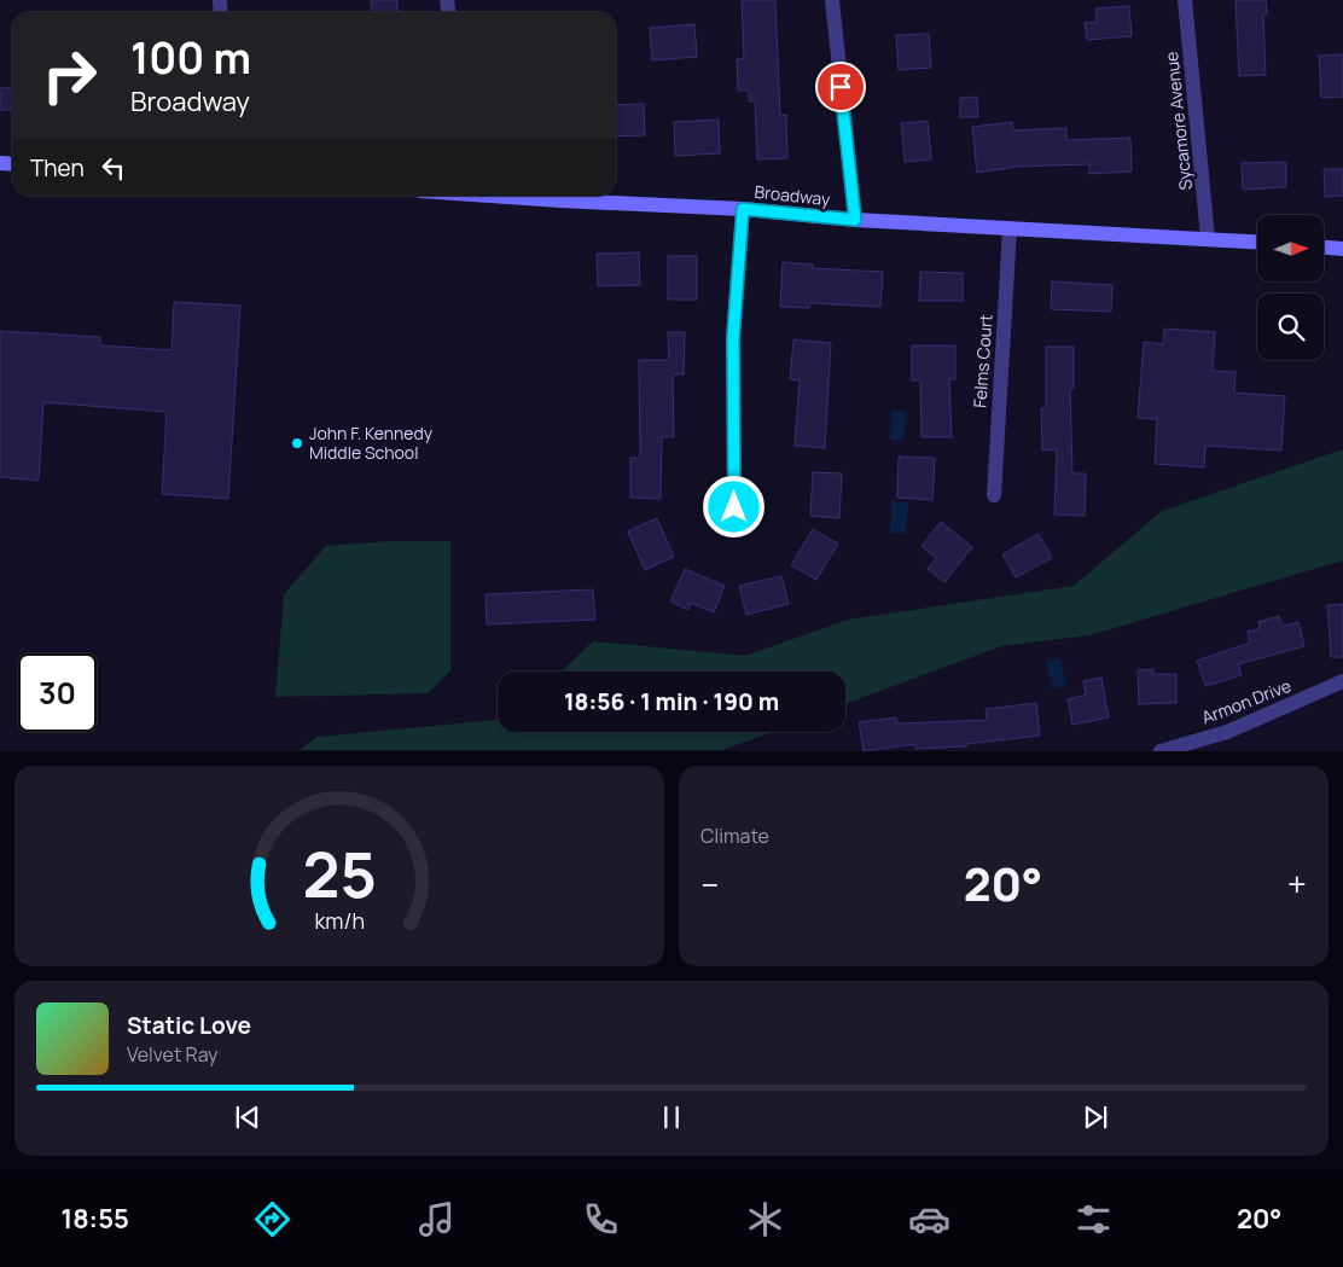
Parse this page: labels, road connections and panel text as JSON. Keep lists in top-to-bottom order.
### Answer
{
  "streets": {
    "main road": ["Broadway"],
    "street": ["Sycamore Avenue", "Felms Court", "Armon Drive"]
  },
  "crossings": [
    ["Sycamore Avenue", "Broadway"],
    ["Broadway", "Felms Court"]
  ],
  "places": ["John F. Kennedy Middle School"],
  "north": "right",
  "page": {
    "turn": ["100 m", "Broadway"],
    "then": "Then",
    "limit": "30",
    "trip": "18:56 · 1 min · 190 m",
    "tile": "Climate",
    "heat": ["−", "20°", "+"],
    "song": ["Static Love", "Velvet Ray"],
    "tabs": ["18:55", "20°"],
    "gauge": ["25", "km/h"]
  }
}
